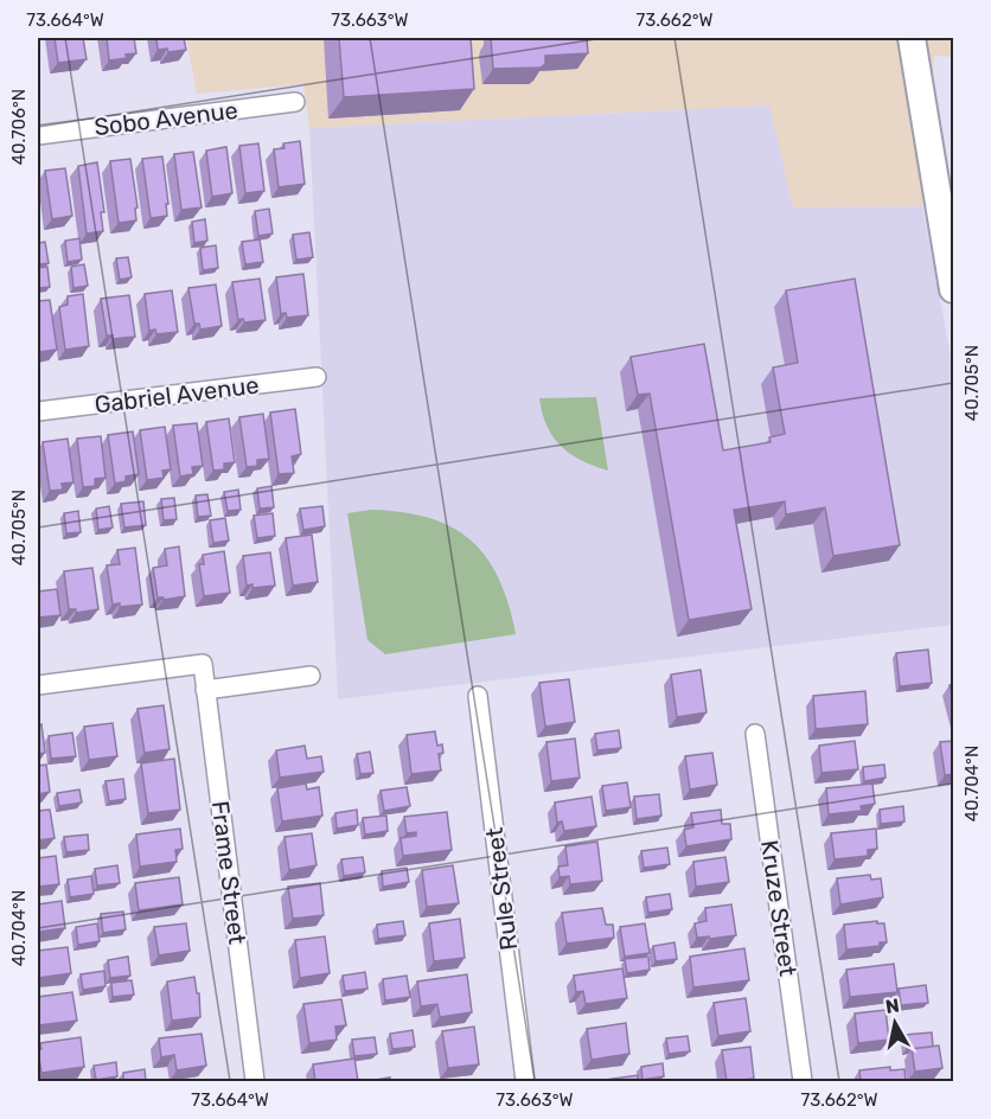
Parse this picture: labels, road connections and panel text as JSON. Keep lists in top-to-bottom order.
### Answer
{
  "streets": {
    "street": [
      "Sobo Avenue",
      "Gabriel Avenue",
      "Frame Street",
      "Rule Street",
      "Kruze Street"
    ]
  },
  "north": "top",
  "coordinates": [
    "73.664°W",
    "73.663°W",
    "73.662°W",
    "40.706°N",
    "40.705°N",
    "40.704°N"
  ]
}
